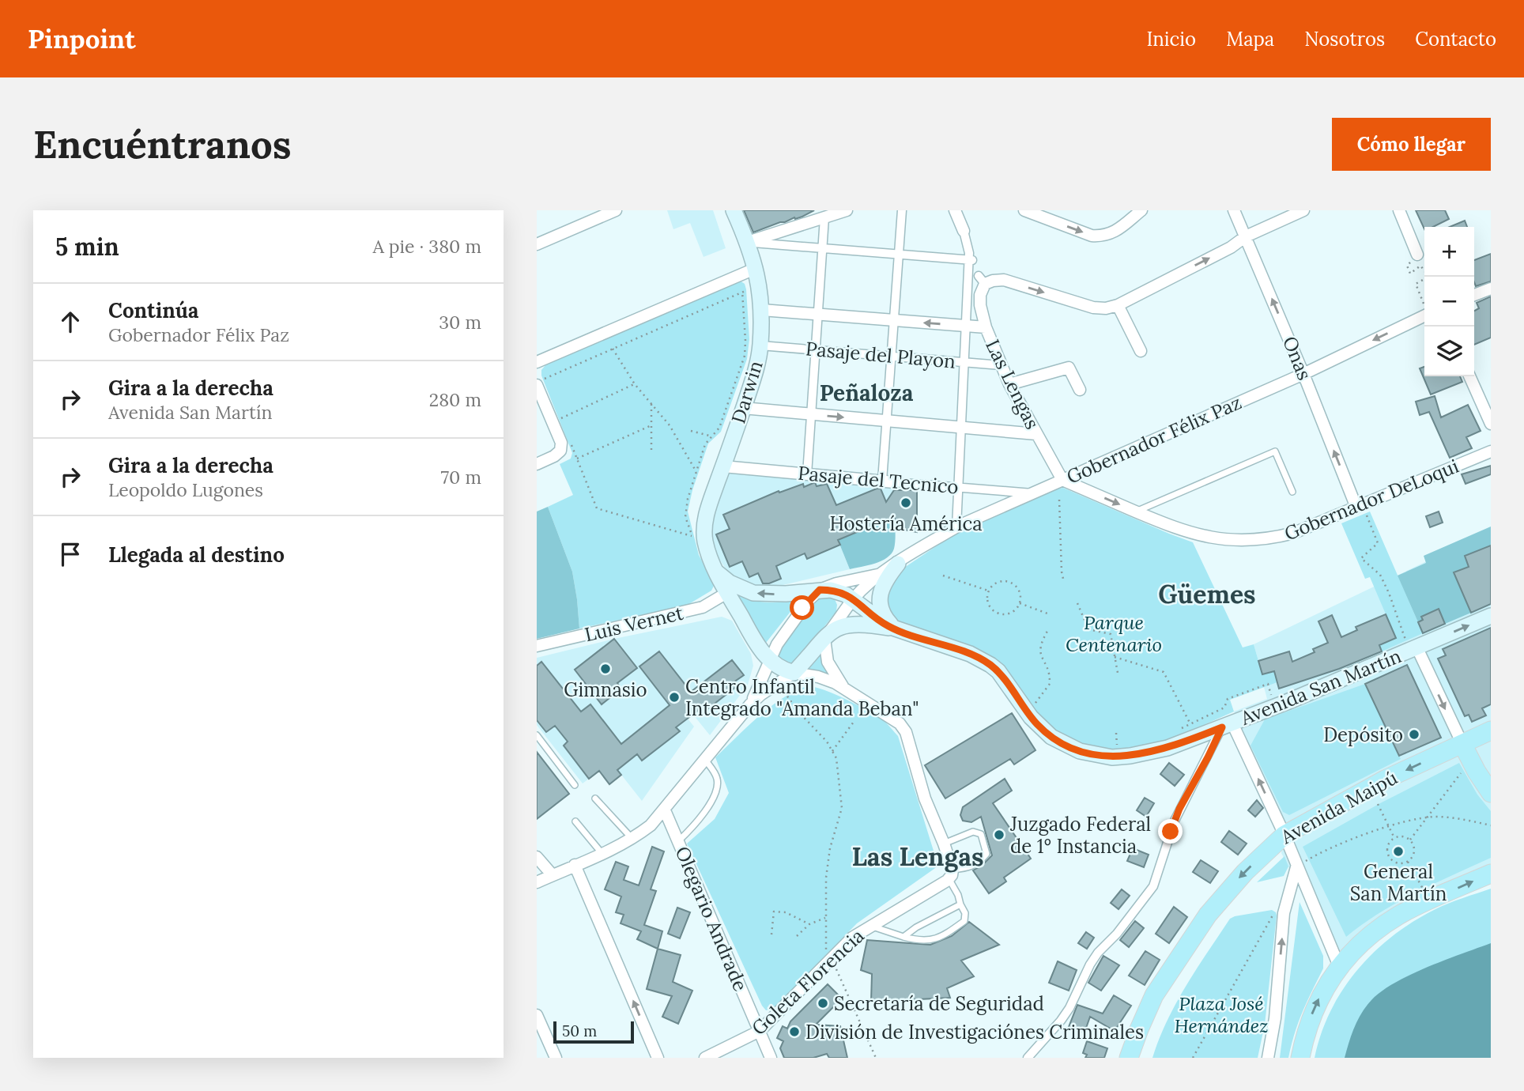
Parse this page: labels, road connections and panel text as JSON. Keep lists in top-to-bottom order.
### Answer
{
  "streets": {
    "main road": [
      "Darwin",
      "Gobernador Félix Paz",
      "Avenida San Martín",
      "Avenida Maipú"
    ],
    "street": [
      "Pasaje del Playon",
      "Onas",
      "Las Lengas",
      "Pasaje del Tecnico",
      "Gobernador DeLoqui",
      "Luis Vernet",
      "Olegario Andrade",
      "Goleta Florencia"
    ]
  },
  "crossings": [
    ["Pasaje del Playon", "Las Lengas"],
    ["Pasaje del Playon", "Darwin"],
    ["Onas", "Gobernador Félix Paz"],
    ["Onas", "Gobernador DeLoqui"],
    ["Las Lengas", "Gobernador Félix Paz"],
    ["Las Lengas", "Gobernador DeLoqui"],
    ["Darwin", "Gobernador Félix Paz"],
    ["Darwin", "Pasaje del Tecnico"],
    ["Darwin", "Luis Vernet"],
    ["Gobernador Félix Paz", "Pasaje del Tecnico"],
    ["Gobernador Félix Paz", "Gobernador DeLoqui"],
    ["Gobernador Félix Paz", "Avenida San Martín"],
    ["Gobernador Félix Paz", "Olegario Andrade"],
    ["Olegario Andrade", "Goleta Florencia"]
  ],
  "one_way": ["Onas"],
  "districts": ["Peñaloza", "Güemes", "Las Lengas"],
  "parks": ["Parque Centenario", "Plaza José Hernández"],
  "places": [
    "Hostería América",
    "Gimnasio",
    "Centro Infantil Integrado \"Amanda Beban\"",
    "Depósito",
    "Juzgado Federal de 1° Instancia",
    "General San Martín",
    "Secretaría de Seguridad",
    "División de Investigaciónes Criminales"
  ],
  "scale_bar": "50 m",
  "page": {
    "header": "Pinpoint",
    "nav": [
      "Inicio",
      "Mapa",
      "Nosotros",
      "Contacto"
    ],
    "buttons": "Cómo llegar",
    "title": "Encuéntranos",
    "heading": ["5 min", "A pie · 380 m"],
    "map_buttons": ["+", "−"],
    "list": [
      ["Continúa", "Gobernador Félix Paz", "30 m"],
      ["Gira a la derecha", "Avenida San Martín", "280 m"],
      ["Gira a la derecha", "Leopoldo Lugones", "70 m"],
      "Llegada al destino"
    ],
    "scale": "50 m"
  }
}
